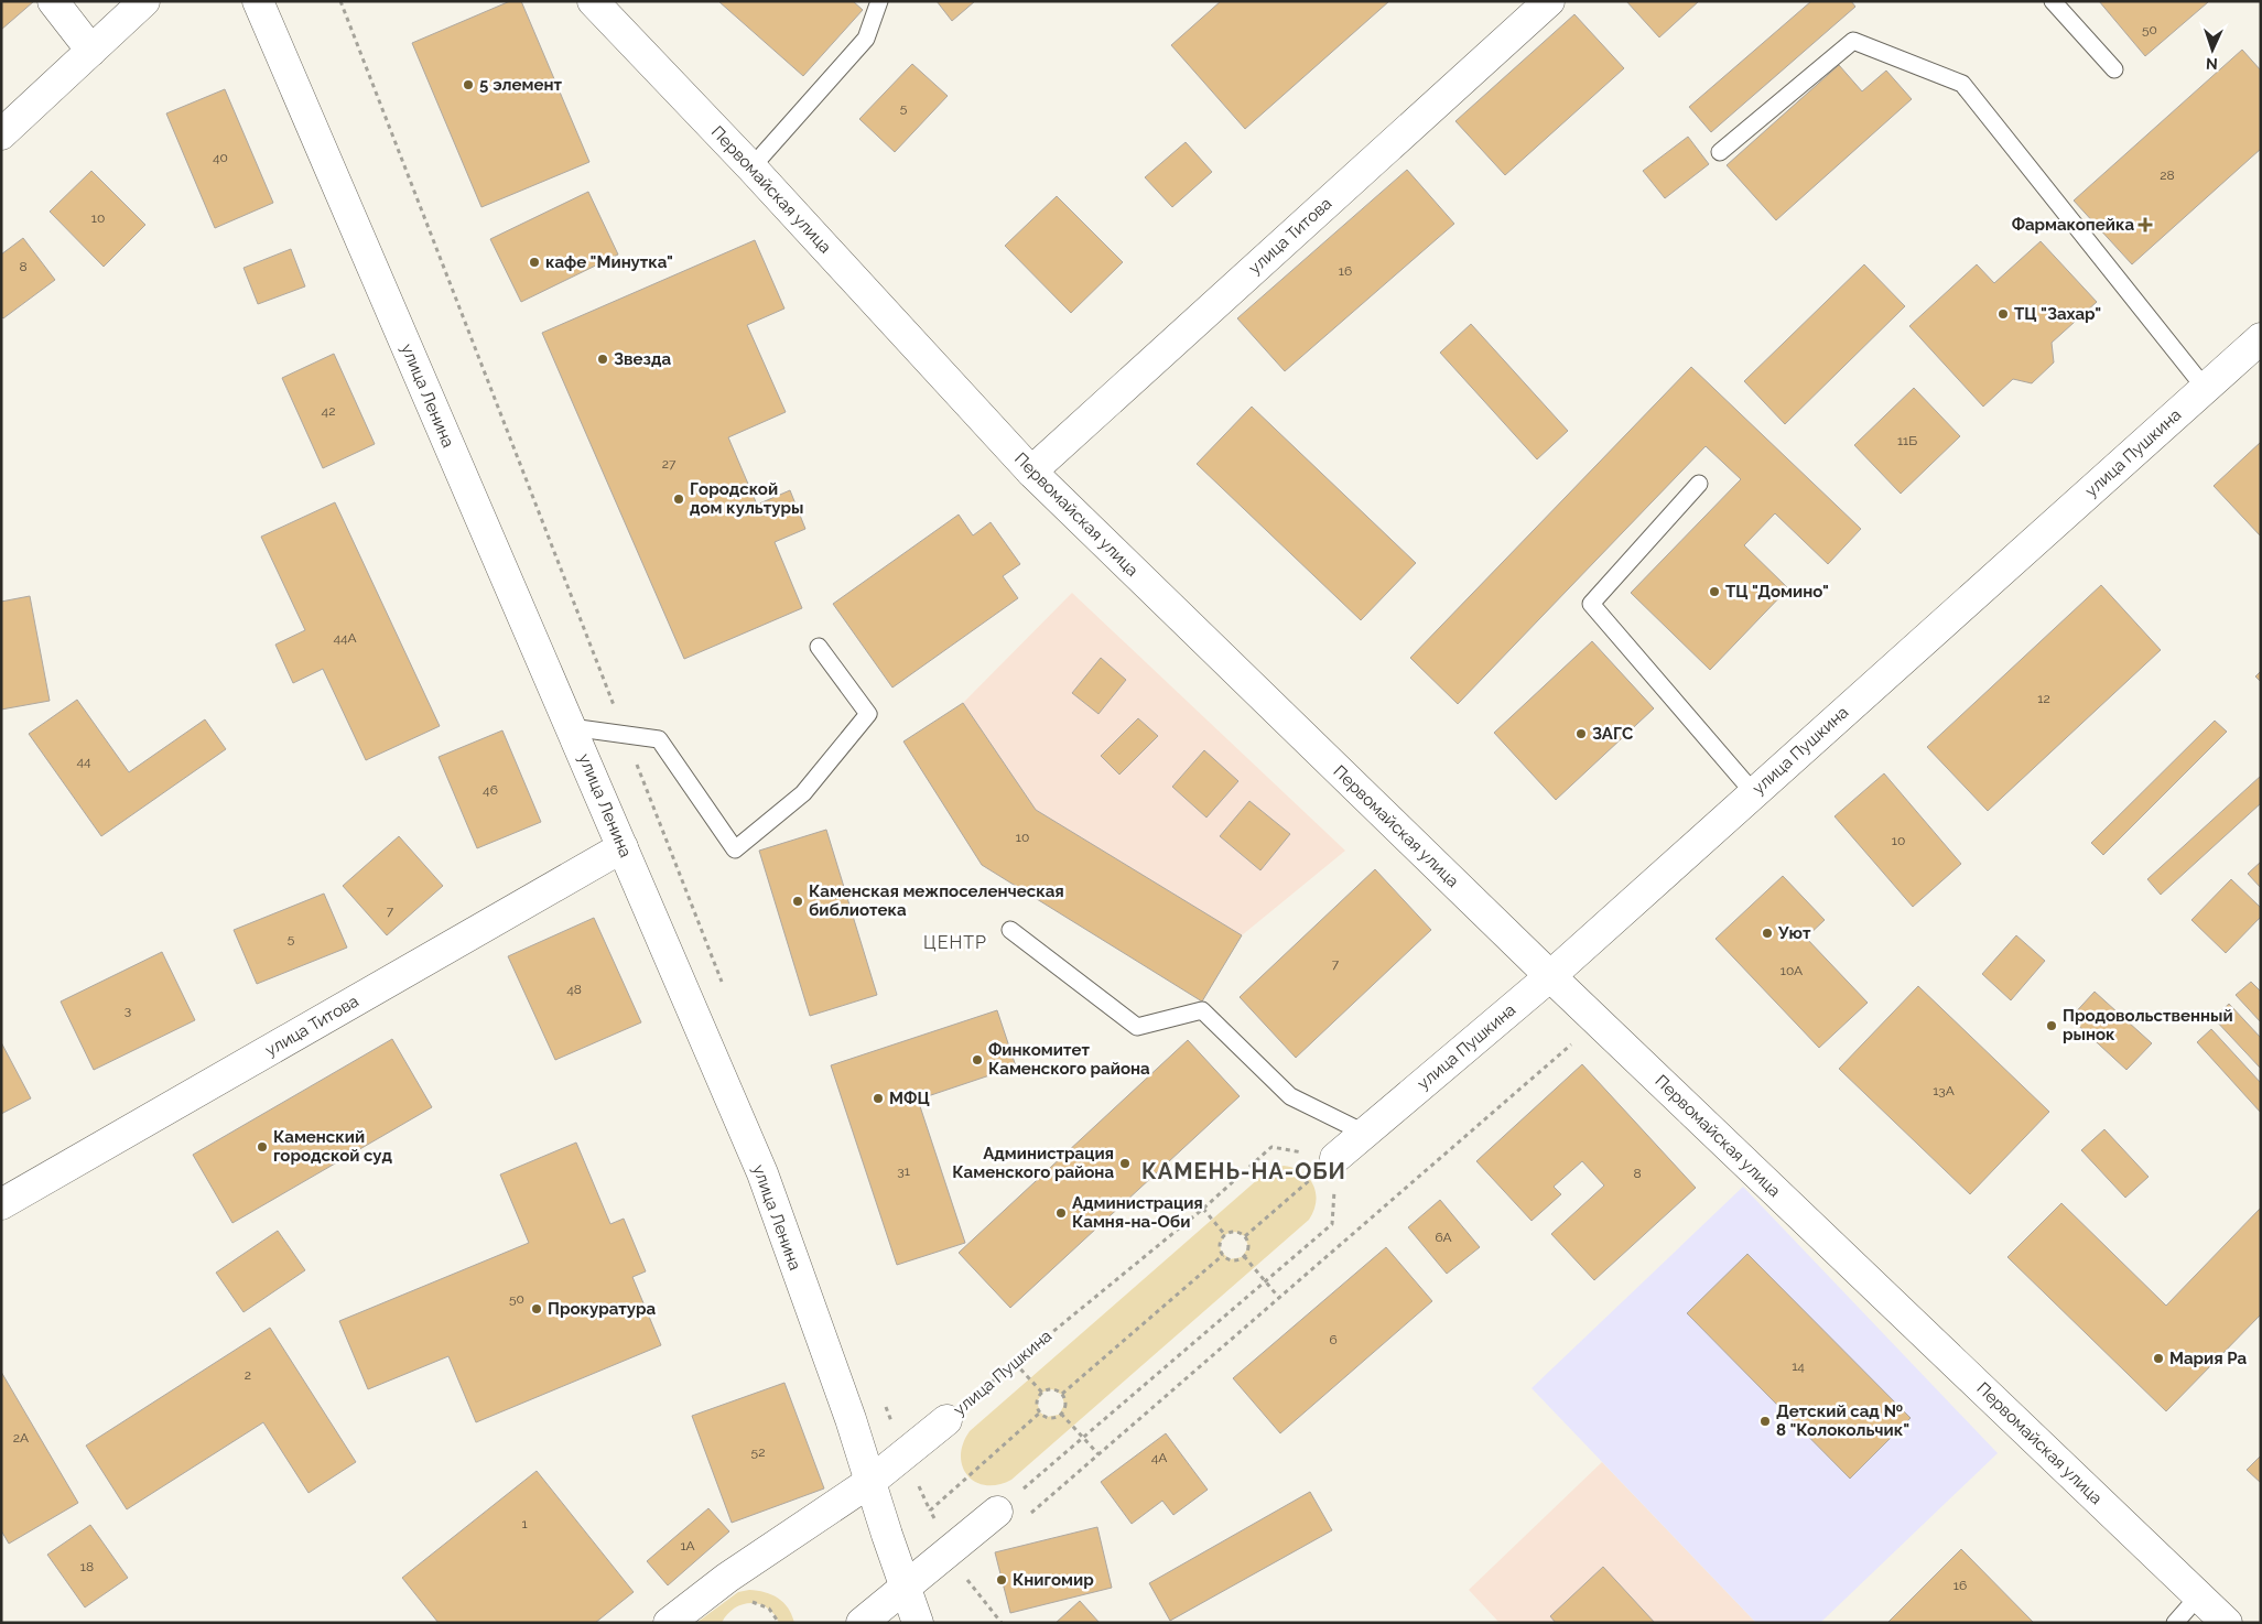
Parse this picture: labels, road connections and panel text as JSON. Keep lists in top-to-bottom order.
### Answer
{
  "streets": {
    "street": [
      "Первомайская улица",
      "улица Титова",
      "улица Ленина",
      "улица Пушкина"
    ]
  },
  "crossings": [
    ["Первомайская улица", "улица Титова"],
    ["Первомайская улица", "улица Пушкина"],
    ["улица Титова", "улица Ленина"],
    ["улица Ленина", "улица Пушкина"]
  ],
  "districts": ["ЦЕНТР", "КАМЕНЬ-НА-ОБИ"],
  "places": {
    "other": [
      "5 элемент",
      "кафе \"Минутка\"",
      "ТЦ \"Захар\"",
      "Звезда",
      "Городской дом культуры",
      "ТЦ \"Домино\"",
      "ЗАГС",
      "Каменская межпоселенческая библиотека",
      "Уют",
      "Продовольственный рынок",
      "Финкомитет Каменского района",
      "МФЦ",
      "Каменский городской суд",
      "Администрация Каменского района",
      "Администрация Камня-на-Оби",
      "Прокуратура",
      "Мария Ра",
      "Детский сад № 8 \"Колокольчик\"",
      "Книгомир"
    ],
    "health": ["Фармакопейка"]
  },
  "house_numbers": [
    "50",
    "5",
    "40",
    "28",
    "10",
    "8",
    "16",
    "42",
    "11Б",
    "27",
    "44А",
    "12",
    "44",
    "46",
    "10",
    "10",
    "7",
    "5",
    "7",
    "10А",
    "48",
    "3",
    "13А",
    "31",
    "8",
    "6А",
    "50",
    "6",
    "14",
    "2",
    "2А",
    "52",
    "4А",
    "1",
    "1А",
    "18",
    "16"
  ],
  "north": "bottom"
}
